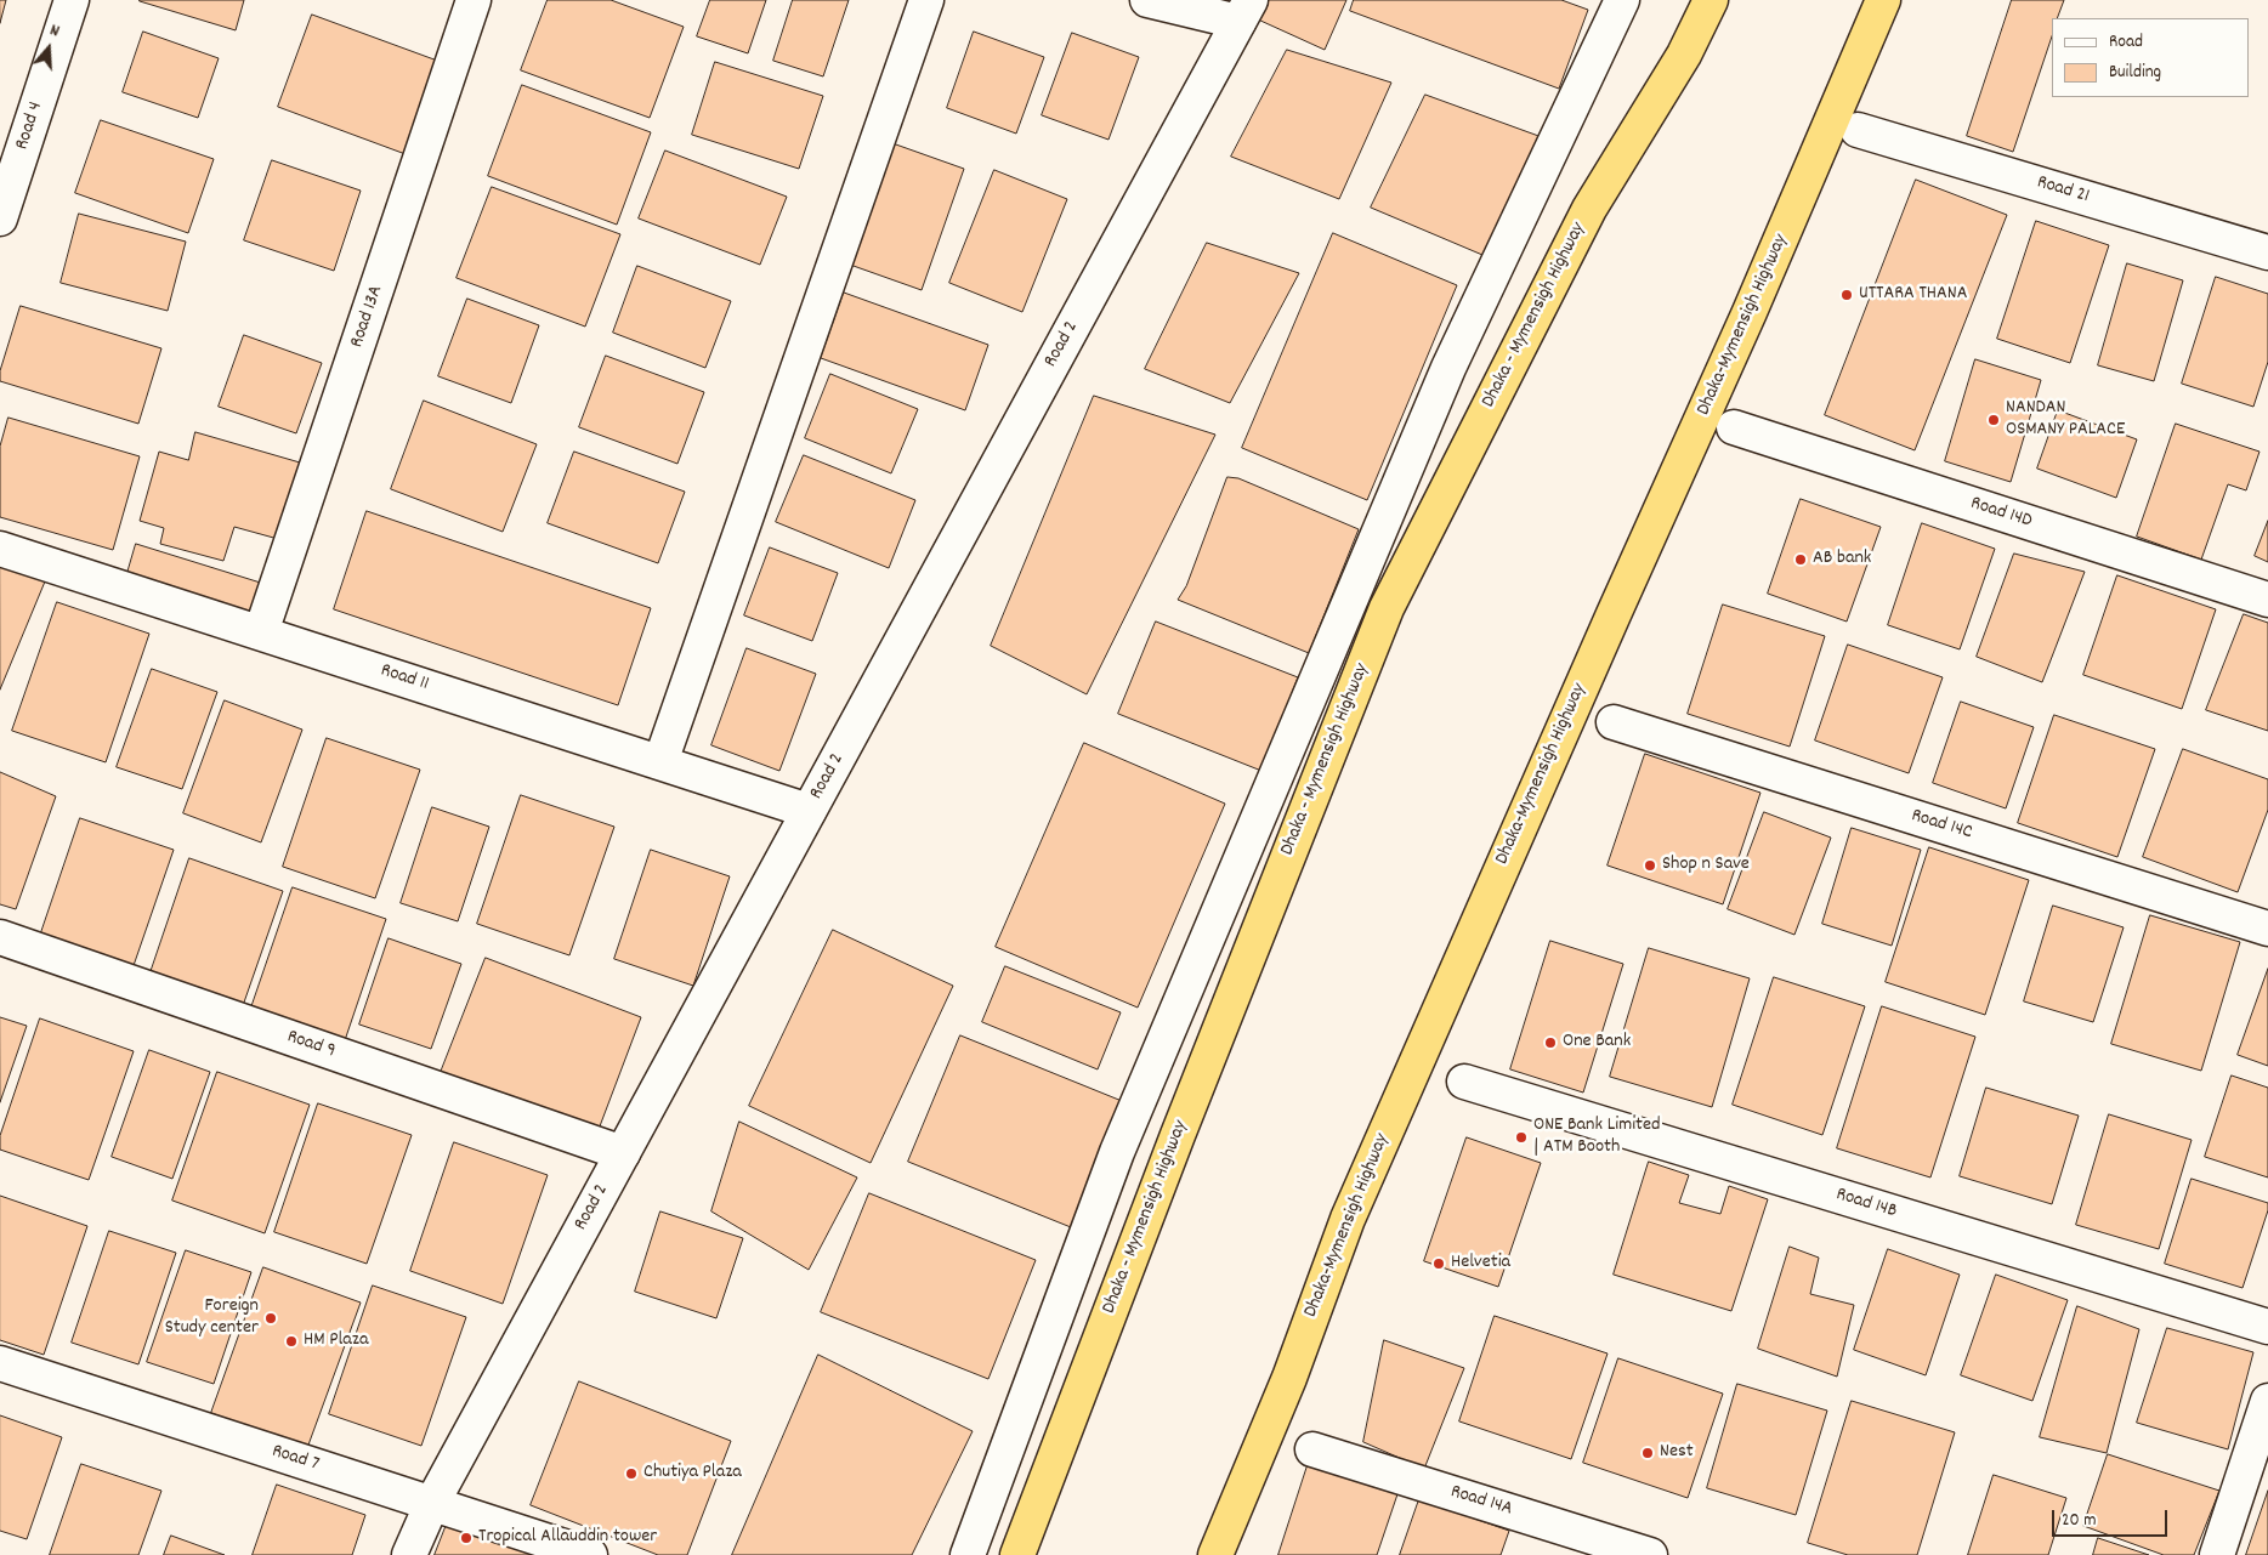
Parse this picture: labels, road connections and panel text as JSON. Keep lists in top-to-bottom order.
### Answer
{
  "streets": {
    "highway": ["Dhaka - Mymensigh Highway", "Dhaka-Mymensigh Highway"],
    "street": [
      "Road 4",
      "Road 21",
      "Road 13A",
      "Road 2",
      "Road 14D",
      "Road 11",
      "Road 14C",
      "Road 9",
      "Road 14B",
      "Road 7",
      "Road 14A"
    ]
  },
  "crossings": [
    ["Road 13A", "Road 11"],
    ["Road 2", "Road 11"],
    ["Road 2", "Road 9"],
    ["Road 2", "Road 7"]
  ],
  "places": [
    "UTTARA THANA",
    "NANDAN OSMANY PALACE",
    "AB bank",
    "Shop n Save",
    "One Bank",
    "ONE Bank Limited | ATM Booth",
    "Helvetia",
    "Foreign Study center",
    "HM Plaza",
    "Nest",
    "Chutiya Plaza",
    "Tropical Allauddin tower"
  ],
  "legend": ["Road", "Building"],
  "scale_bar": "20 m",
  "north": "top"
}
